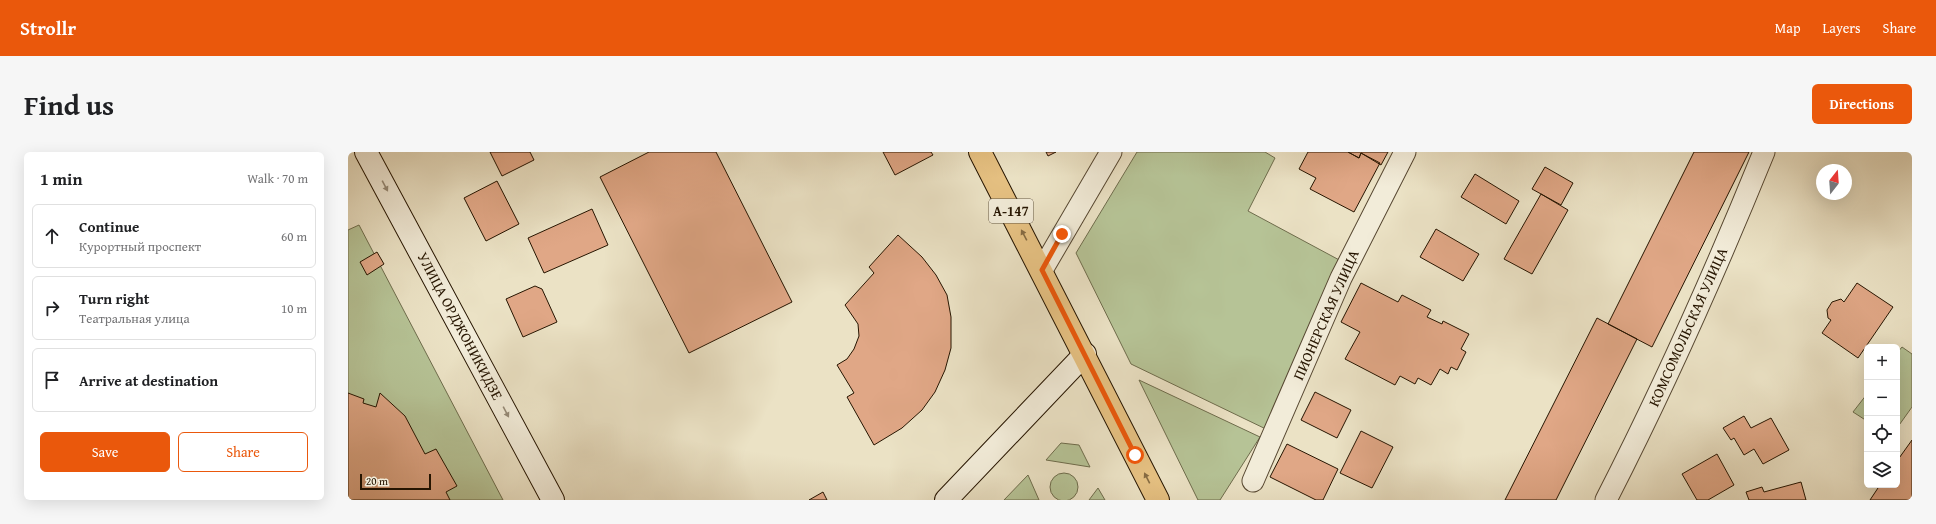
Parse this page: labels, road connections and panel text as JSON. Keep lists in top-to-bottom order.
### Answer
{
  "streets": {
    "main road": ["А-147", "УЛИЦА ОРДЖОНИКИДЗЕ"],
    "street": ["ПИОНЕРСКАЯ УЛИЦА", "КОМСОМОЛЬСКАЯ УЛИЦА"]
  },
  "one_way": ["УЛИЦА ОРДЖОНИКИДЗЕ"],
  "scale_bar": "20 m",
  "north": "top",
  "page": {
    "header": "Strollr",
    "nav": ["Map", "Layers", "Share"],
    "title": "Find us",
    "buttons": [
      "Directions",
      ["Save", "Share"]
    ],
    "heading": ["1 min", "Walk · 70 m"],
    "list": [
      ["Continue", "Курортный проспект", "60 m"],
      ["Turn right", "Театральная улица", "10 m"],
      "Arrive at destination"
    ],
    "map_buttons": ["+", "−"],
    "scale": "20 m"
  }
}
